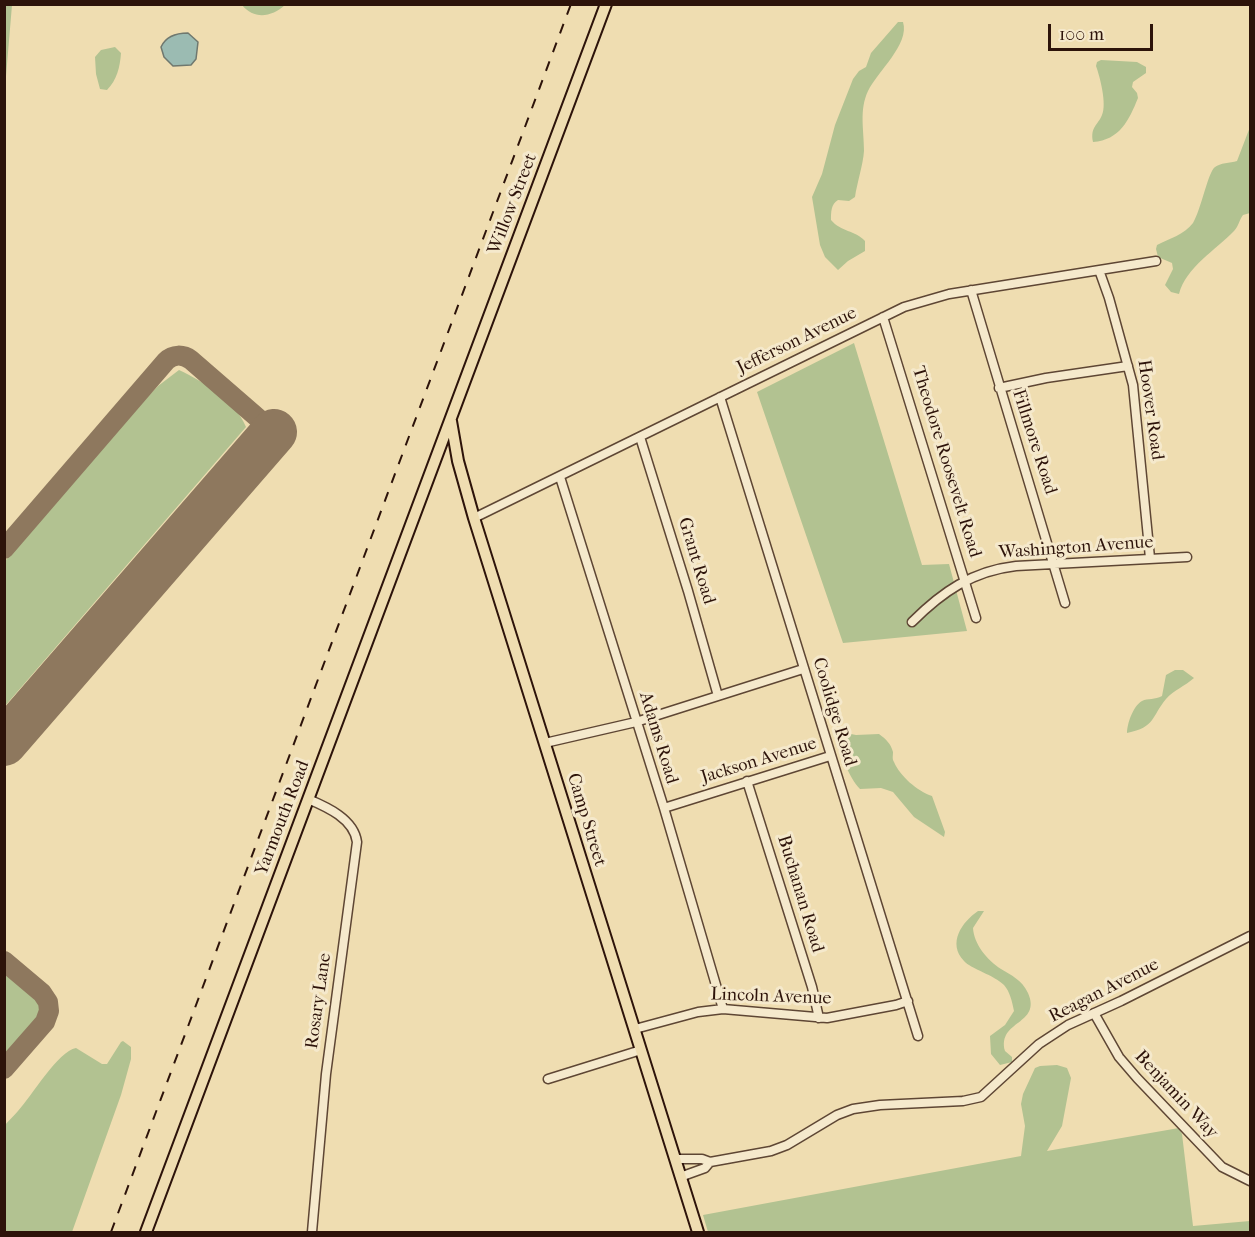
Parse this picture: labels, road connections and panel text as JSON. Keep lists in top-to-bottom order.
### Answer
{
  "streets": {
    "main road": ["Willow Street", "Yarmouth Road", "Camp Street"],
    "street": [
      "Jefferson Avenue",
      "Hoover Road",
      "Fillmore Road",
      "Theodore Roosevelt Road",
      "Washington Avenue",
      "Grant Road",
      "Coolidge Road",
      "Adams Road",
      "Jackson Avenue",
      "Buchanan Road",
      "Reagan Avenue",
      "Lincoln Avenue",
      "Rosary Lane",
      "Benjamin Way"
    ]
  },
  "crossings": [
    ["Willow Street", "Yarmouth Road"],
    ["Willow Street", "Camp Street"],
    ["Jefferson Avenue", "Hoover Road"],
    ["Jefferson Avenue", "Fillmore Road"],
    ["Jefferson Avenue", "Theodore Roosevelt Road"],
    ["Jefferson Avenue", "Grant Road"],
    ["Jefferson Avenue", "Coolidge Road"],
    ["Jefferson Avenue", "Adams Road"],
    ["Jefferson Avenue", "Camp Street"],
    ["Hoover Road", "Washington Avenue"],
    ["Fillmore Road", "Washington Avenue"],
    ["Theodore Roosevelt Road", "Washington Avenue"],
    ["Coolidge Road", "Jackson Avenue"],
    ["Coolidge Road", "Lincoln Avenue"],
    ["Adams Road", "Jackson Avenue"],
    ["Adams Road", "Lincoln Avenue"],
    ["Jackson Avenue", "Buchanan Road"],
    ["Yarmouth Road", "Camp Street"],
    ["Yarmouth Road", "Rosary Lane"],
    ["Camp Street", "Reagan Avenue"],
    ["Camp Street", "Lincoln Avenue"],
    ["Buchanan Road", "Lincoln Avenue"],
    ["Reagan Avenue", "Benjamin Way"]
  ],
  "scale_bar": "100 m"
}
